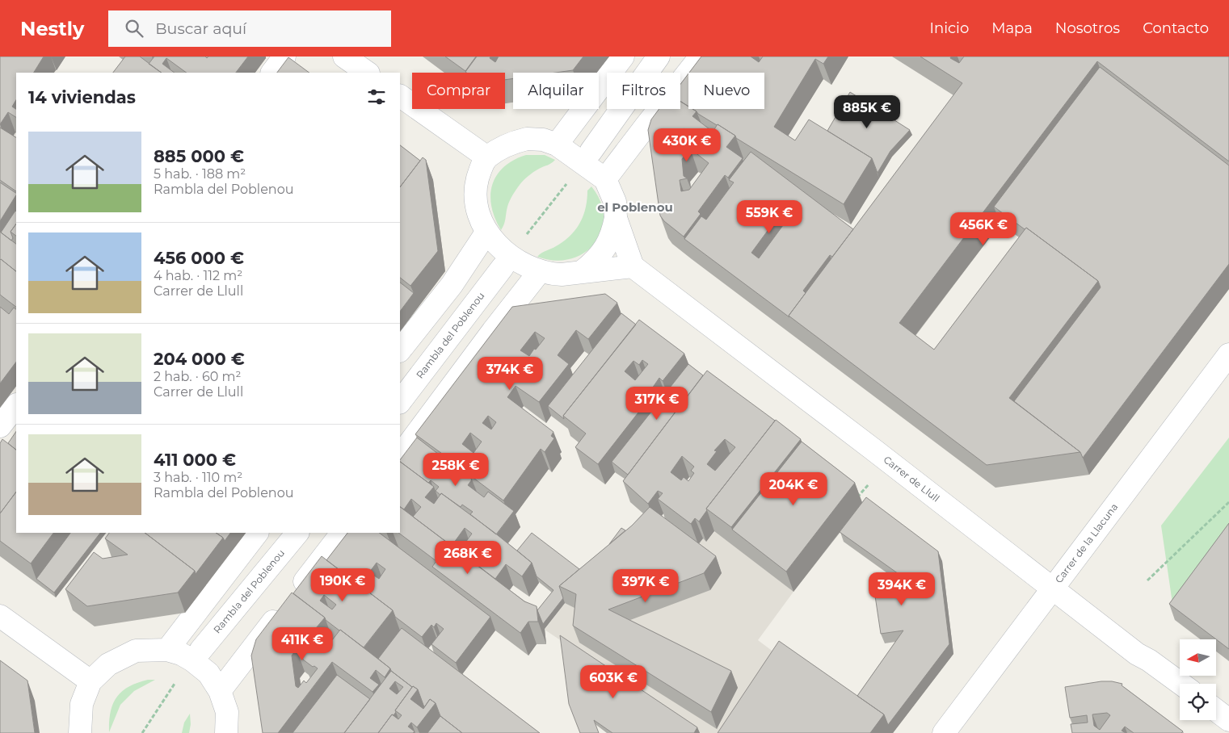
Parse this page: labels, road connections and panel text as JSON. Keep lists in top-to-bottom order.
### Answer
{
  "streets": {
    "street": ["Rambla del Poblenou", "Carrer de Llull", "Carrer de la Llacuna"]
  },
  "crossings": [
    ["Carrer de Llull", "Carrer de la Llacuna"]
  ],
  "districts": ["el Poblenou"],
  "north": "left",
  "page": {
    "header": "Nestly",
    "search": "Buscar aquí",
    "nav": [
      "Inicio",
      "Mapa",
      "Nosotros",
      "Contacto"
    ],
    "chip": [
      "Comprar",
      "Alquilar",
      "Filtros",
      "Nuevo"
    ],
    "heading": "14 viviendas",
    "price": [
      "885K €",
      "430K €",
      "559K €",
      "456K €",
      "374K €",
      "317K €",
      "258K €",
      "204K €",
      "268K €",
      "190K €",
      "397K €",
      "394K €",
      "411K €",
      "603K €"
    ],
    "list": [
      {
        "name": "885 000 €",
        "note": "5 hab. · 188 m² · Rambla del Poblenou"
      },
      {
        "name": "456 000 €",
        "note": "4 hab. · 112 m² · Carrer de Llull"
      },
      {
        "name": "204 000 €",
        "note": "2 hab. · 60 m² · Carrer de Llull"
      },
      {
        "name": "411 000 €",
        "note": "3 hab. · 110 m² · Rambla del Poblenou"
      }
    ]
  }
}
